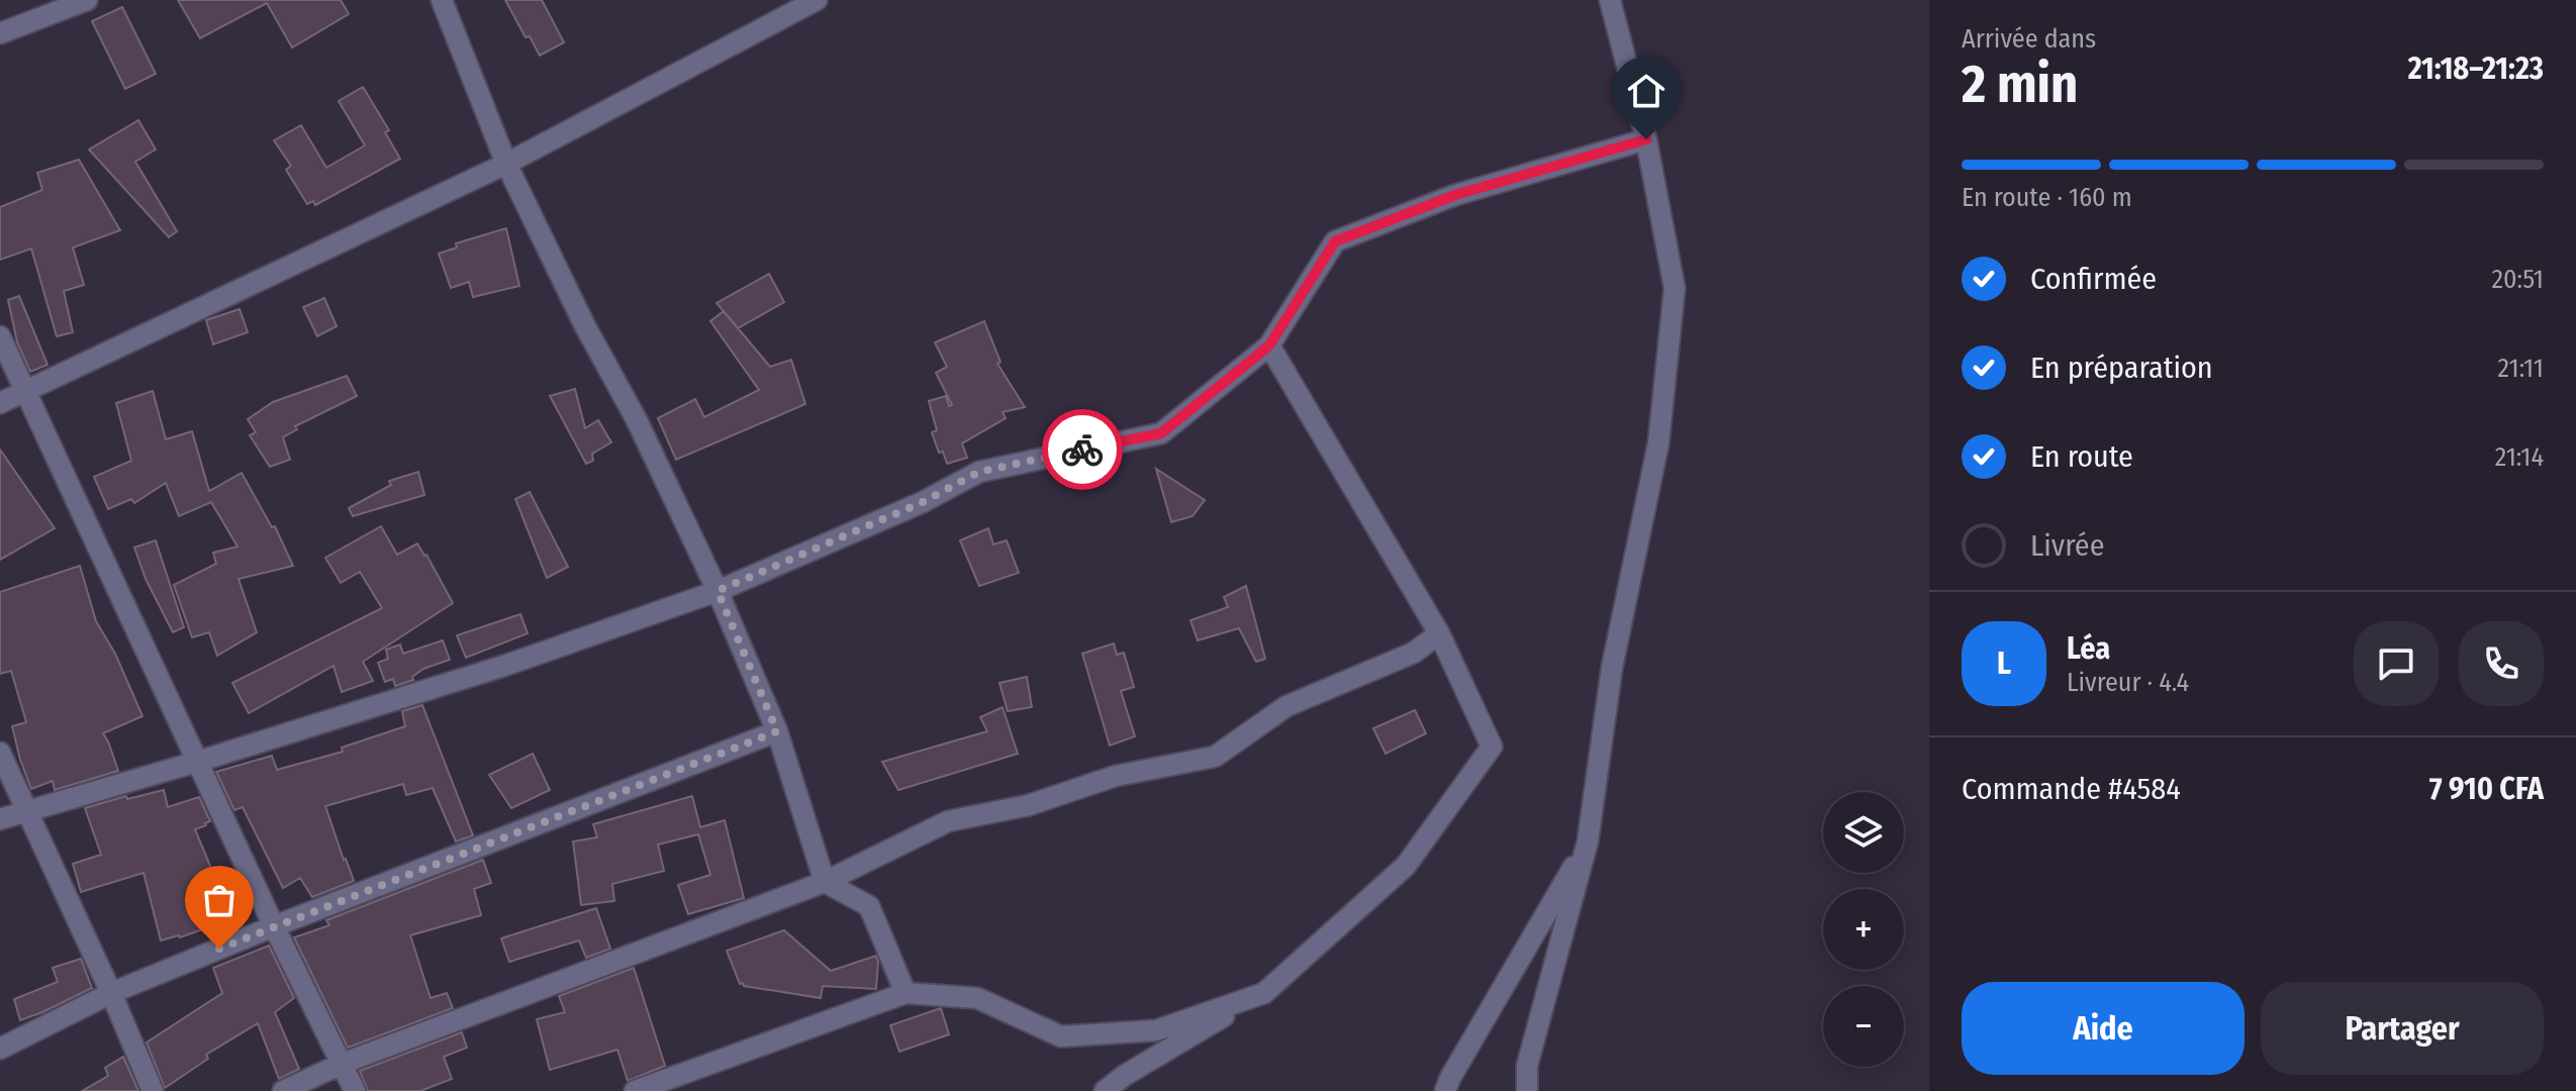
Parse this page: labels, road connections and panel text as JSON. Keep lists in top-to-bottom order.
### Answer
{
  "page": {
    "heading": ["2 min", "Arrivée dans", "21:18–21:23"],
    "panel": [
      "Léa",
      "Livreur · 4.4",
      "Commande #4584",
      "7 910 CFA"
    ],
    "bar": "En route · 160 m",
    "list": [
      ["Confirmée", "20:51"],
      ["En préparation", "21:11"],
      ["En route", "21:14"],
      "Livrée"
    ],
    "round": "L",
    "map_buttons": ["+", "−"],
    "buttons": ["Aide", "Partager"]
  }
}
